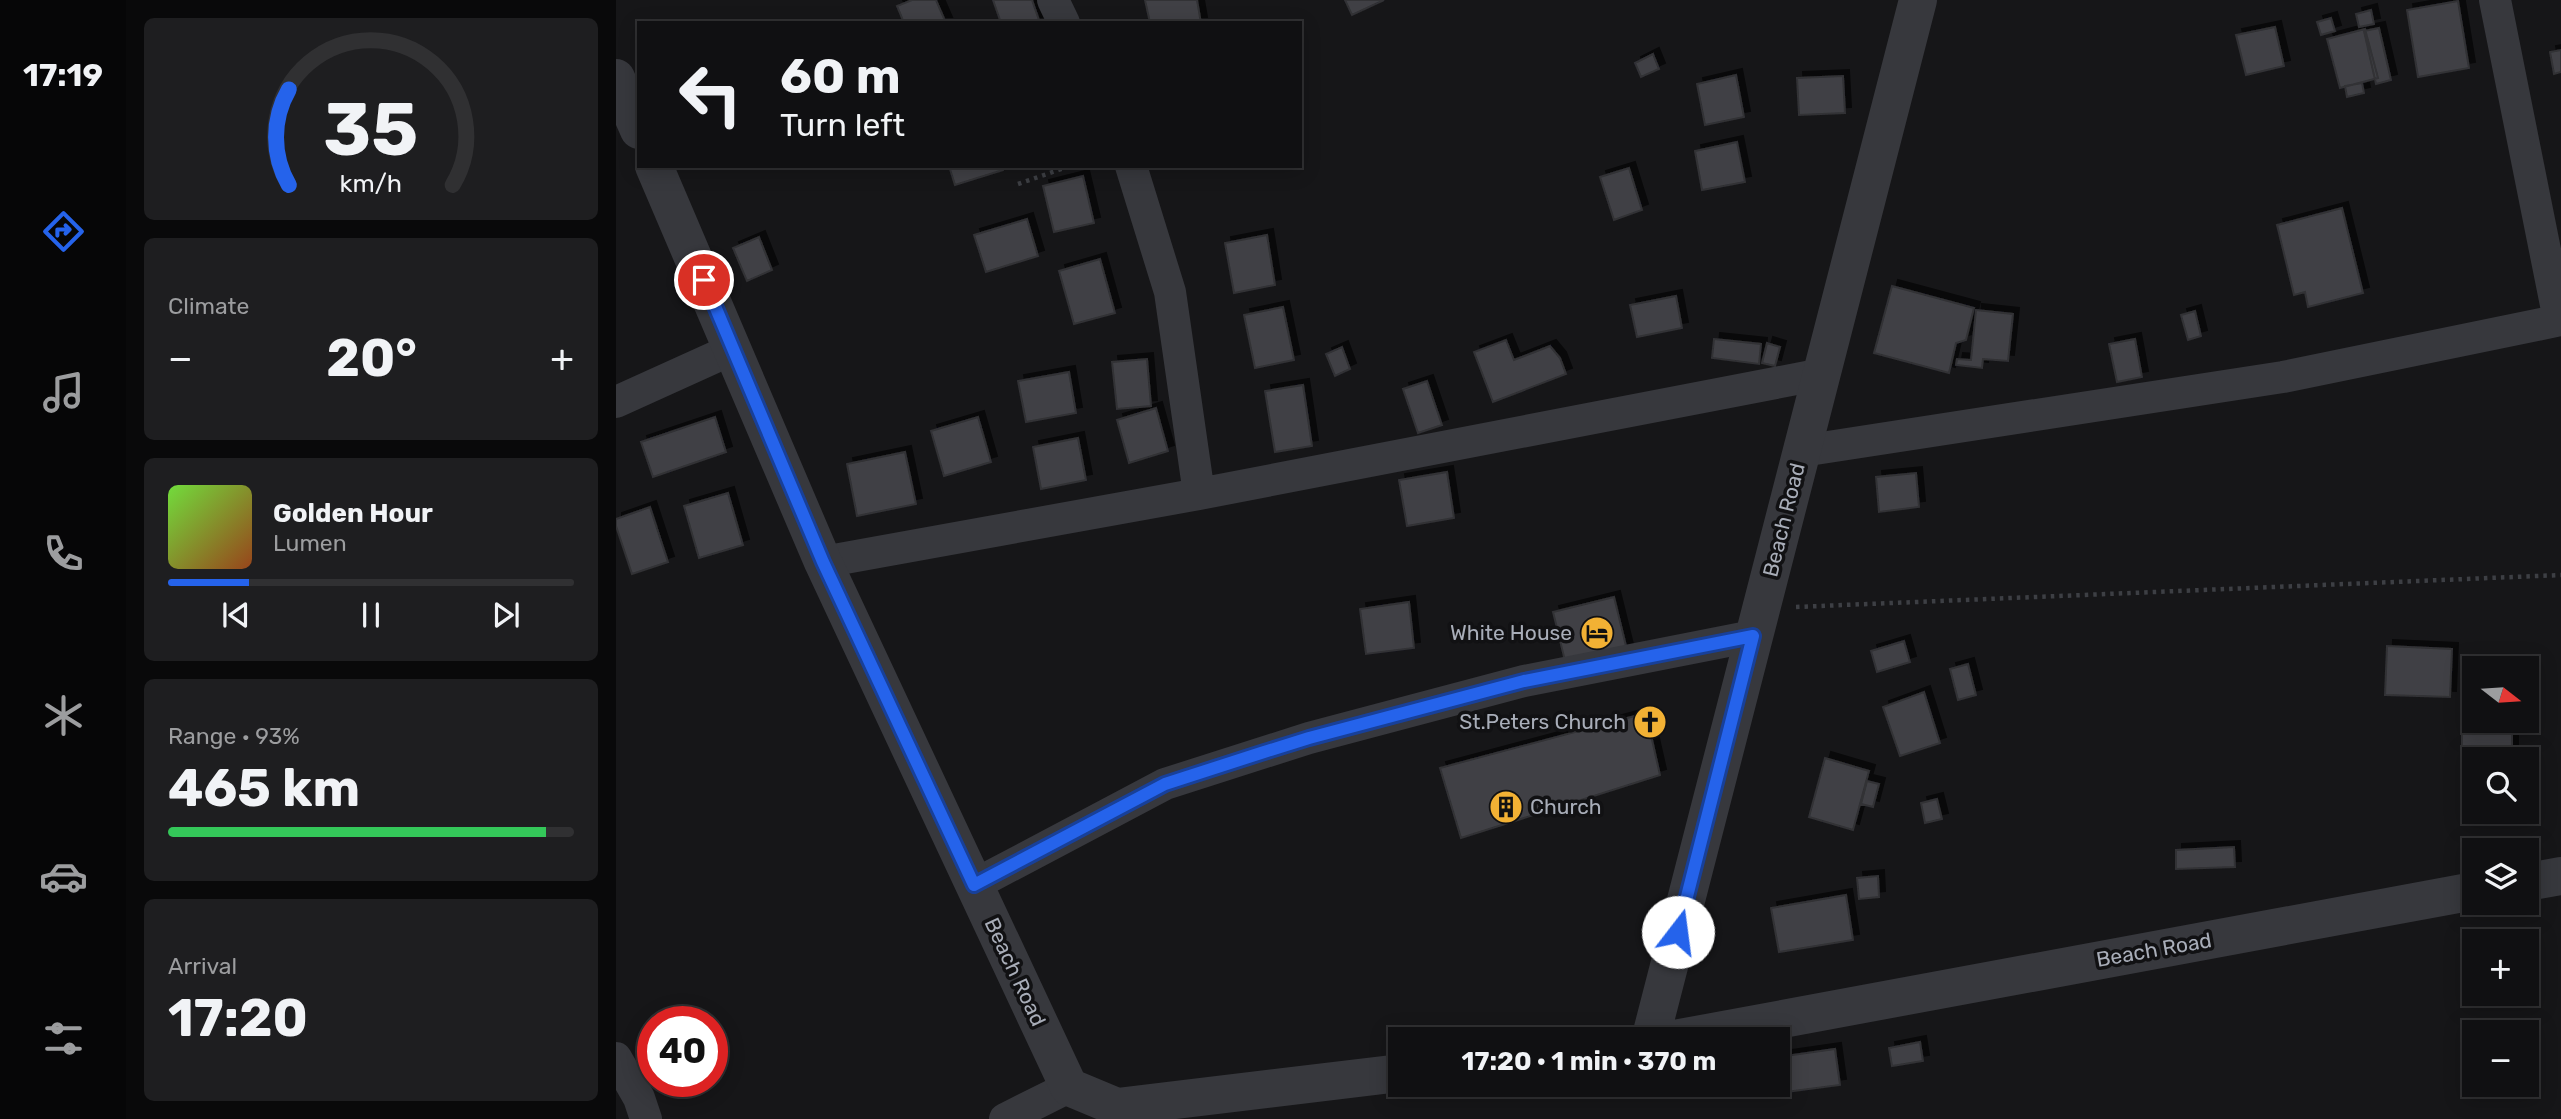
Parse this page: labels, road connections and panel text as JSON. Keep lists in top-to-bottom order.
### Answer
{
  "streets": {
    "street": ["Beach Road"]
  },
  "places": {
    "hotel": ["White House"],
    "church": ["St.Peters Church"],
    "building": ["Church"]
  },
  "north": "right",
  "page": {
    "tabs": "17:19",
    "turn": ["60 m", "Turn left"],
    "tile": [
      "Climate",
      ["Range · 93%", "465 km"],
      ["Arrival", "17:20"]
    ],
    "heat": ["−", "20°", "+"],
    "song": ["Golden Hour", "Lumen"],
    "map_buttons": ["+", "−"],
    "limit": "40",
    "trip": "17:20 · 1 min · 370 m",
    "gauge": ["35", "km/h"]
  }
}
